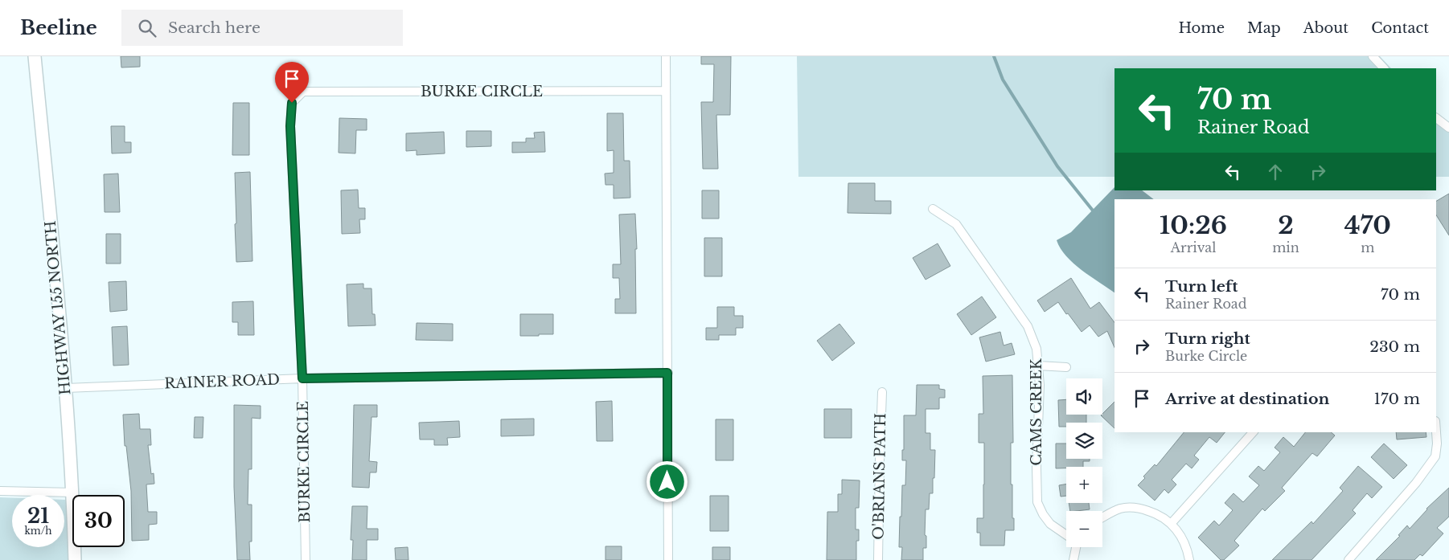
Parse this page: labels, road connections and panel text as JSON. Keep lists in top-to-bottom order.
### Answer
{
  "streets": {
    "main road": ["HIGHWAY 155 NORTH"],
    "street": [
      "BURKE CIRCLE",
      "RAINER ROAD",
      "CAMS CREEK",
      "O'BRIANS PATH"
    ]
  },
  "crossings": [
    ["BURKE CIRCLE", "RAINER ROAD"],
    ["HIGHWAY 155 NORTH", "RAINER ROAD"]
  ],
  "page": {
    "header": "Beeline",
    "search": "Search here",
    "nav": [
      "Home",
      "Map",
      "About",
      "Contact"
    ],
    "turn": ["70 m", "Rainer Road"],
    "eta": [
      "10:26",
      "Arrival",
      "2",
      "min",
      "470",
      "m"
    ],
    "list": [
      {
        "name": "Turn left",
        "note": "Rainer Road",
        "value": "70 m"
      },
      {
        "name": "Turn right",
        "note": "Burke Circle",
        "value": "230 m"
      },
      {
        "name": "Arrive at destination",
        "value": "170 m"
      }
    ],
    "map_buttons": ["+", "−"],
    "speed": "21 km/h",
    "limit": "30"
  }
}
